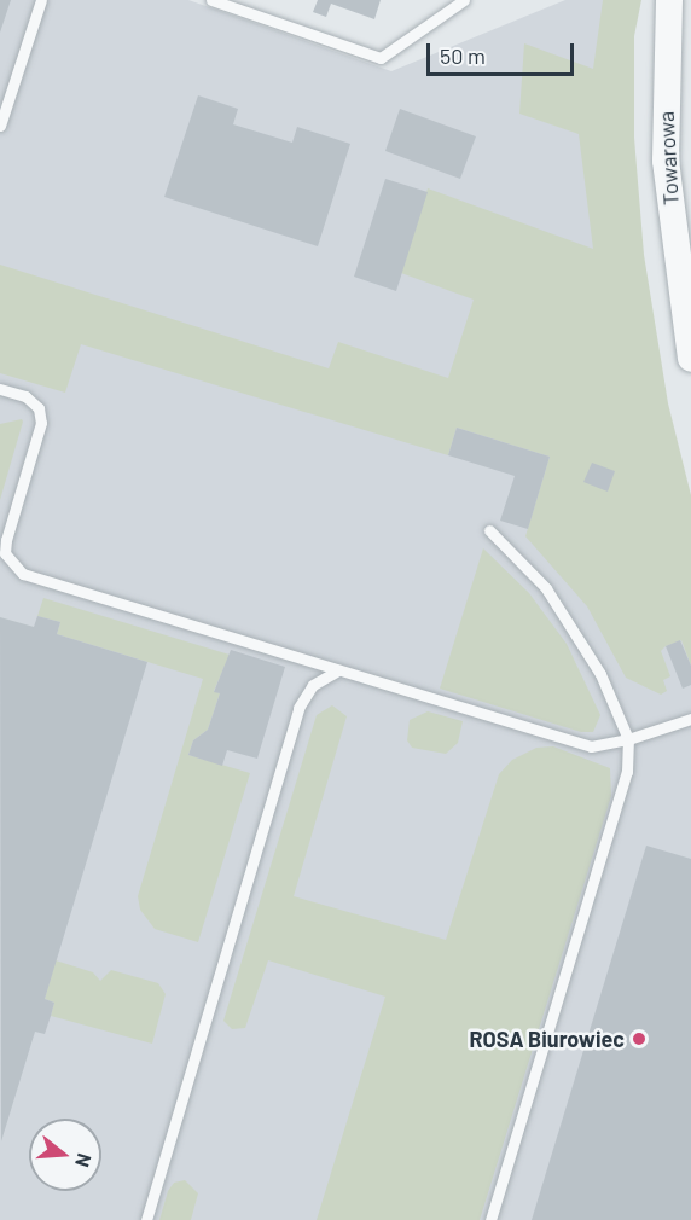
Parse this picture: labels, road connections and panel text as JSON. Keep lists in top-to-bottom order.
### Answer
{
  "streets": {
    "street": ["Towarowa"]
  },
  "places": ["ROSA Biurowiec"],
  "scale_bar": "50 m",
  "north": "right"
}
